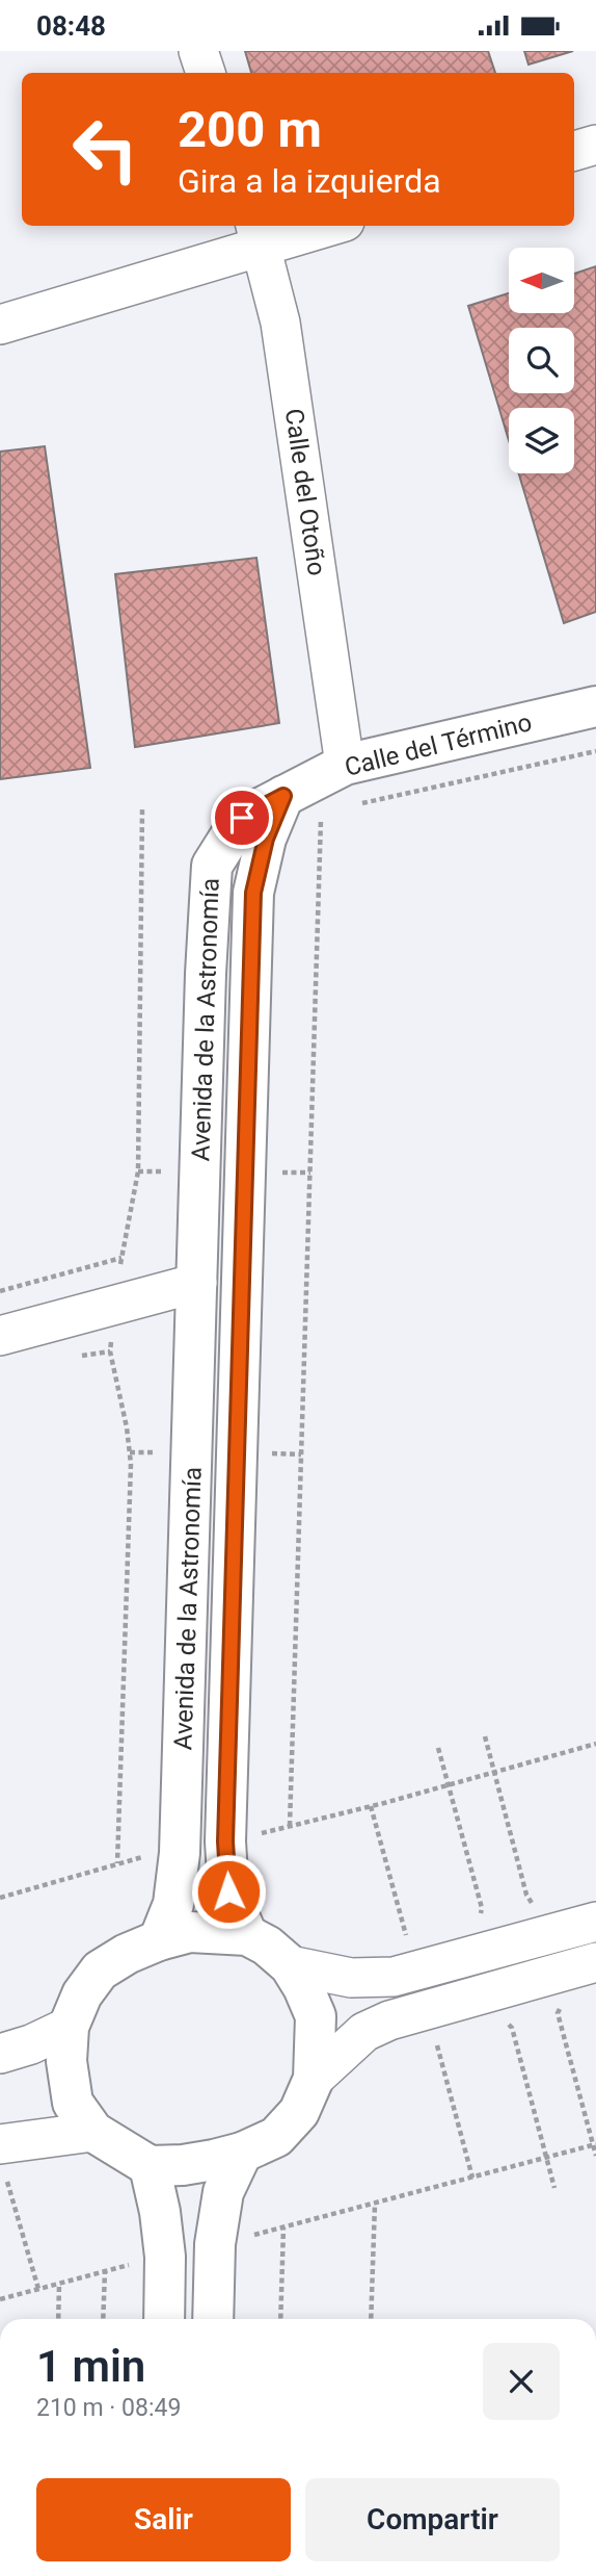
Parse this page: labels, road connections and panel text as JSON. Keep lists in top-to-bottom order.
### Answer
{
  "streets": {
    "street": ["Calle del Otoño", "Calle del Término", "Avenida de la Astronomía"]
  },
  "crossings": [
    ["Calle del Otoño", "Calle del Término"],
    ["Calle del Término", "Avenida de la Astronomía"]
  ],
  "north": "left",
  "page": {
    "status": "08:48",
    "turn": ["200 m", "Gira a la izquierda"],
    "heading": ["1 min", "210 m · 08:49"],
    "buttons": ["Salir", "Compartir"]
  }
}
